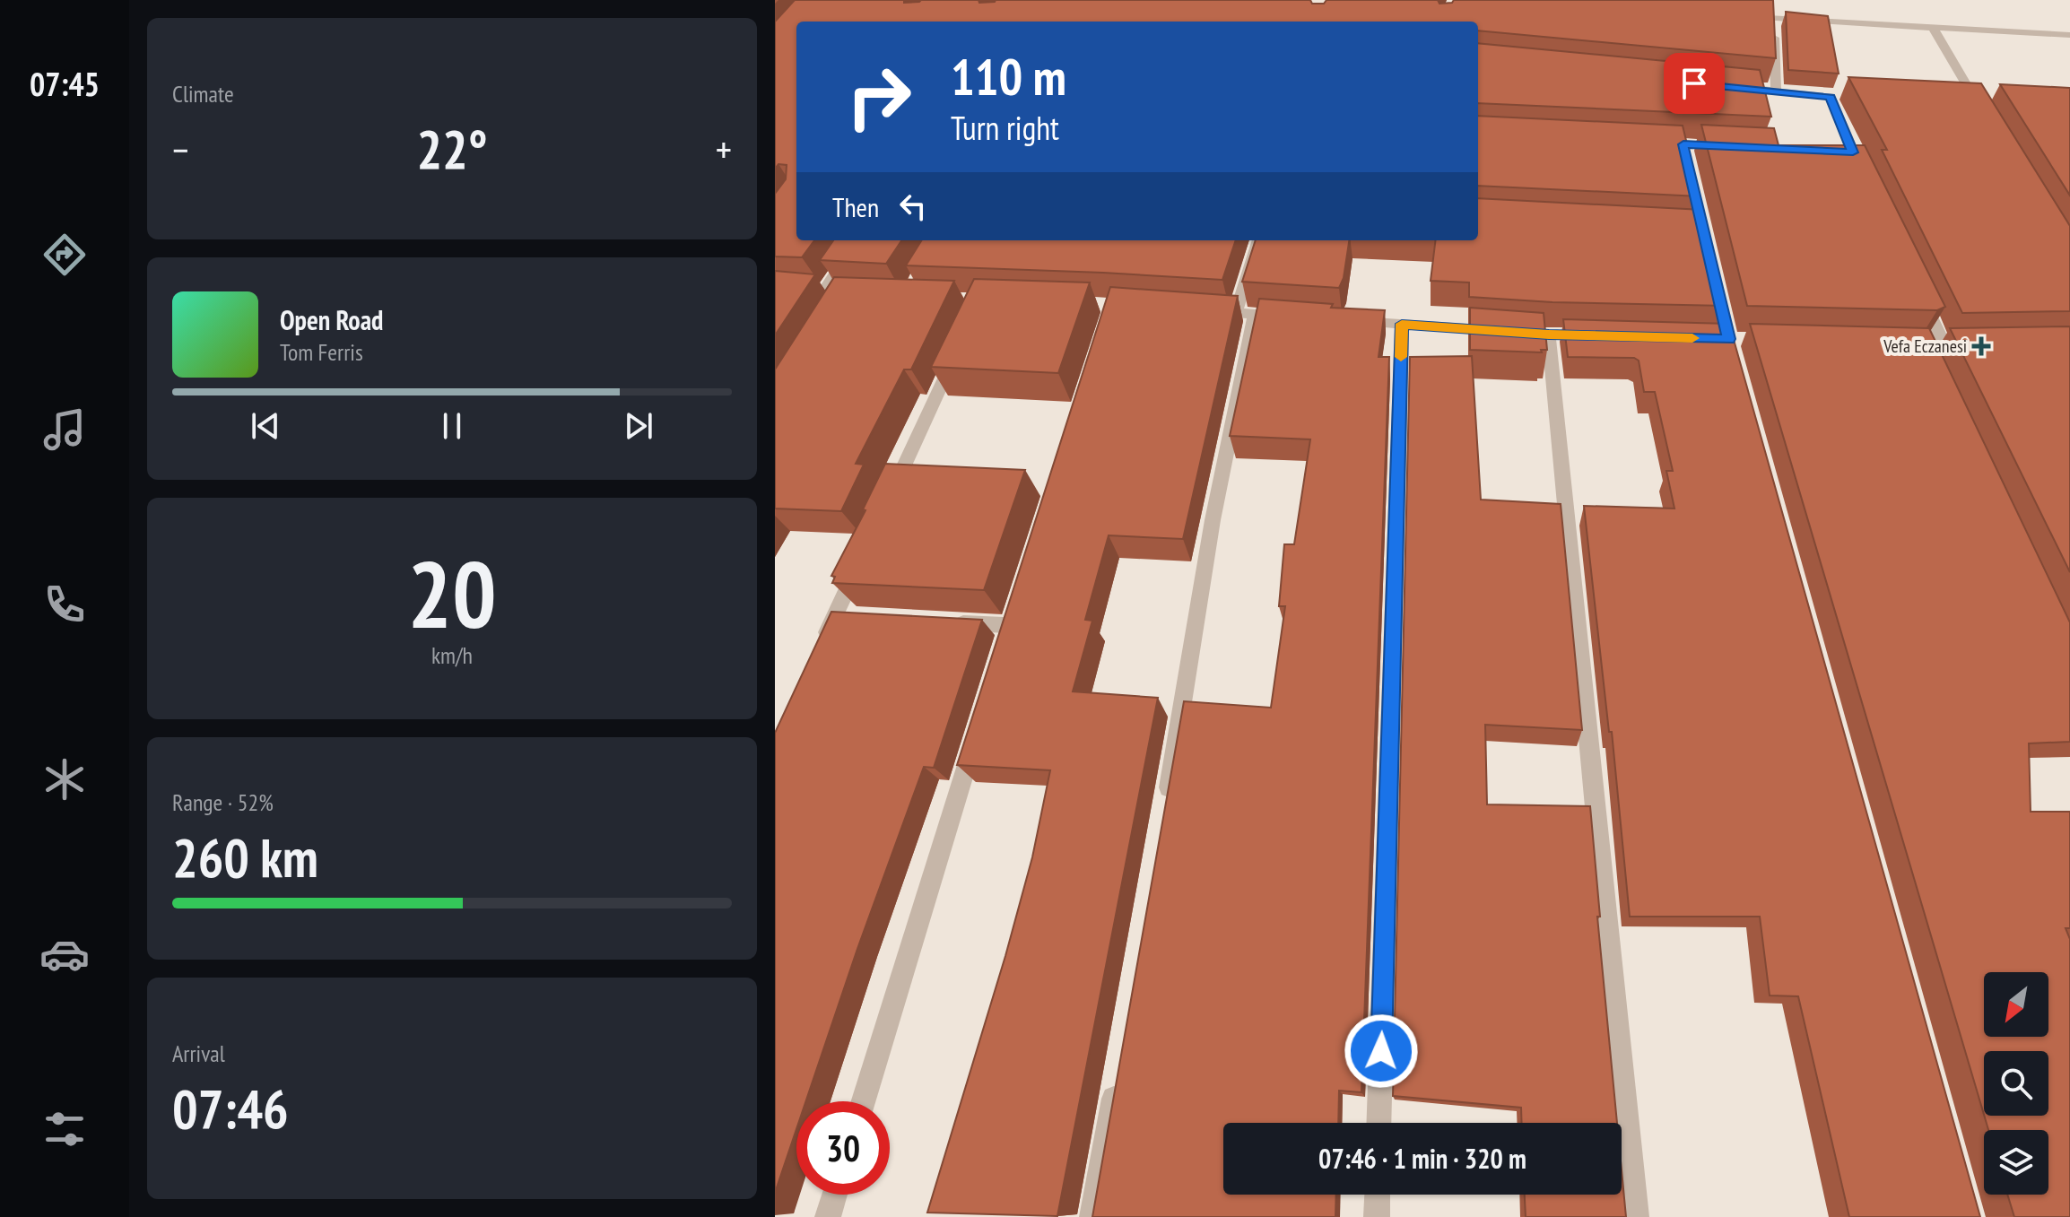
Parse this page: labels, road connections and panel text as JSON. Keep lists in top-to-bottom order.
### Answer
{
  "places": {
    "health": ["Vefa Eczanesi"]
  },
  "north": "bottom left",
  "page": {
    "tabs": "07:45",
    "tile": [
      "Climate",
      ["20", "km/h"],
      ["Range · 52%", "260 km"],
      ["Arrival", "07:46"]
    ],
    "turn": ["110 m", "Turn right"],
    "heat": ["−", "22°", "+"],
    "then": "Then",
    "song": ["Open Road", "Tom Ferris"],
    "limit": "30",
    "trip": "07:46 · 1 min · 320 m"
  }
}
